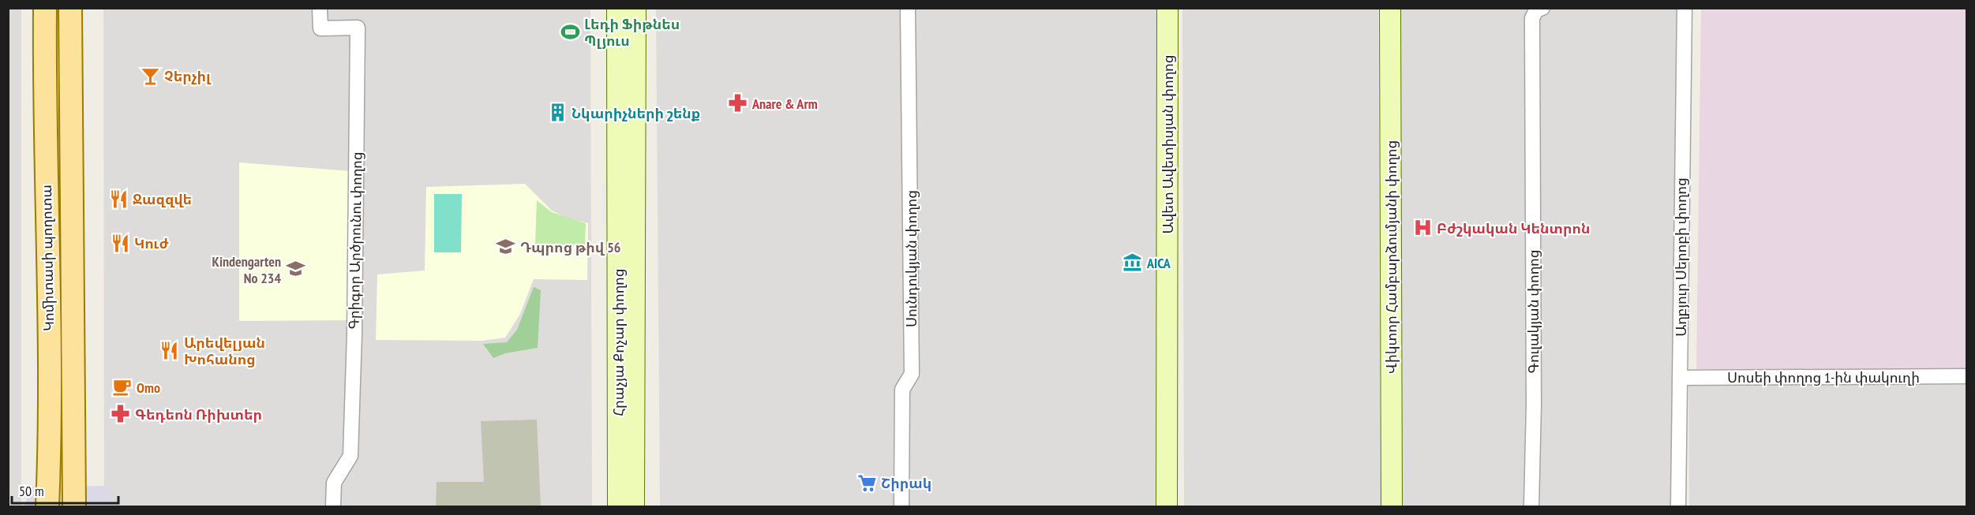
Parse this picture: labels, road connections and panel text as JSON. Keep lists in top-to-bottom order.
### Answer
{
  "streets": {
    "main road": [
      "Ավետ Ավետիսյան փողոց",
      "Վիկտոր Համբարձումյանի փողոց",
      "Կոմիտասի պողոտա",
      "Հրաչյա Քոչար փողոց"
    ],
    "street": [
      "Գրիգոր Արծրունու փողոց",
      "Աղբյուր Սերոբի փողոց",
      "Սունդուկյան փողոց",
      "Գուլակյան փողոց",
      "Սոսեի փողոց 1-ին փակուղի"
    ]
  },
  "crossings": [
    ["Աղբյուր Սերոբի փողոց", "Սոսեի փողոց 1-ին փակուղի"]
  ],
  "places": {
    "sports": ["Լեդի Ֆիթնես Պլյուս"],
    "bar": ["Չերչիլ"],
    "pharmacy": ["Anare & Arm", "Գեդեոն Ռիխտեր"],
    "building": ["Նկարիչների շենք"],
    "restaurant": ["Ջազզվե", "Կուժ", "Արեվելյան Խոհանոց"],
    "hospital": ["Բժշկական Կենտրոն"],
    "school or university": ["Դպրոց թիվ 56", "Kindengarten No 234"],
    "museum": ["AICA"],
    "cafe": ["Omo"],
    "supermarket": ["Շիրակ"]
  },
  "scale_bar": "50 m"
}
